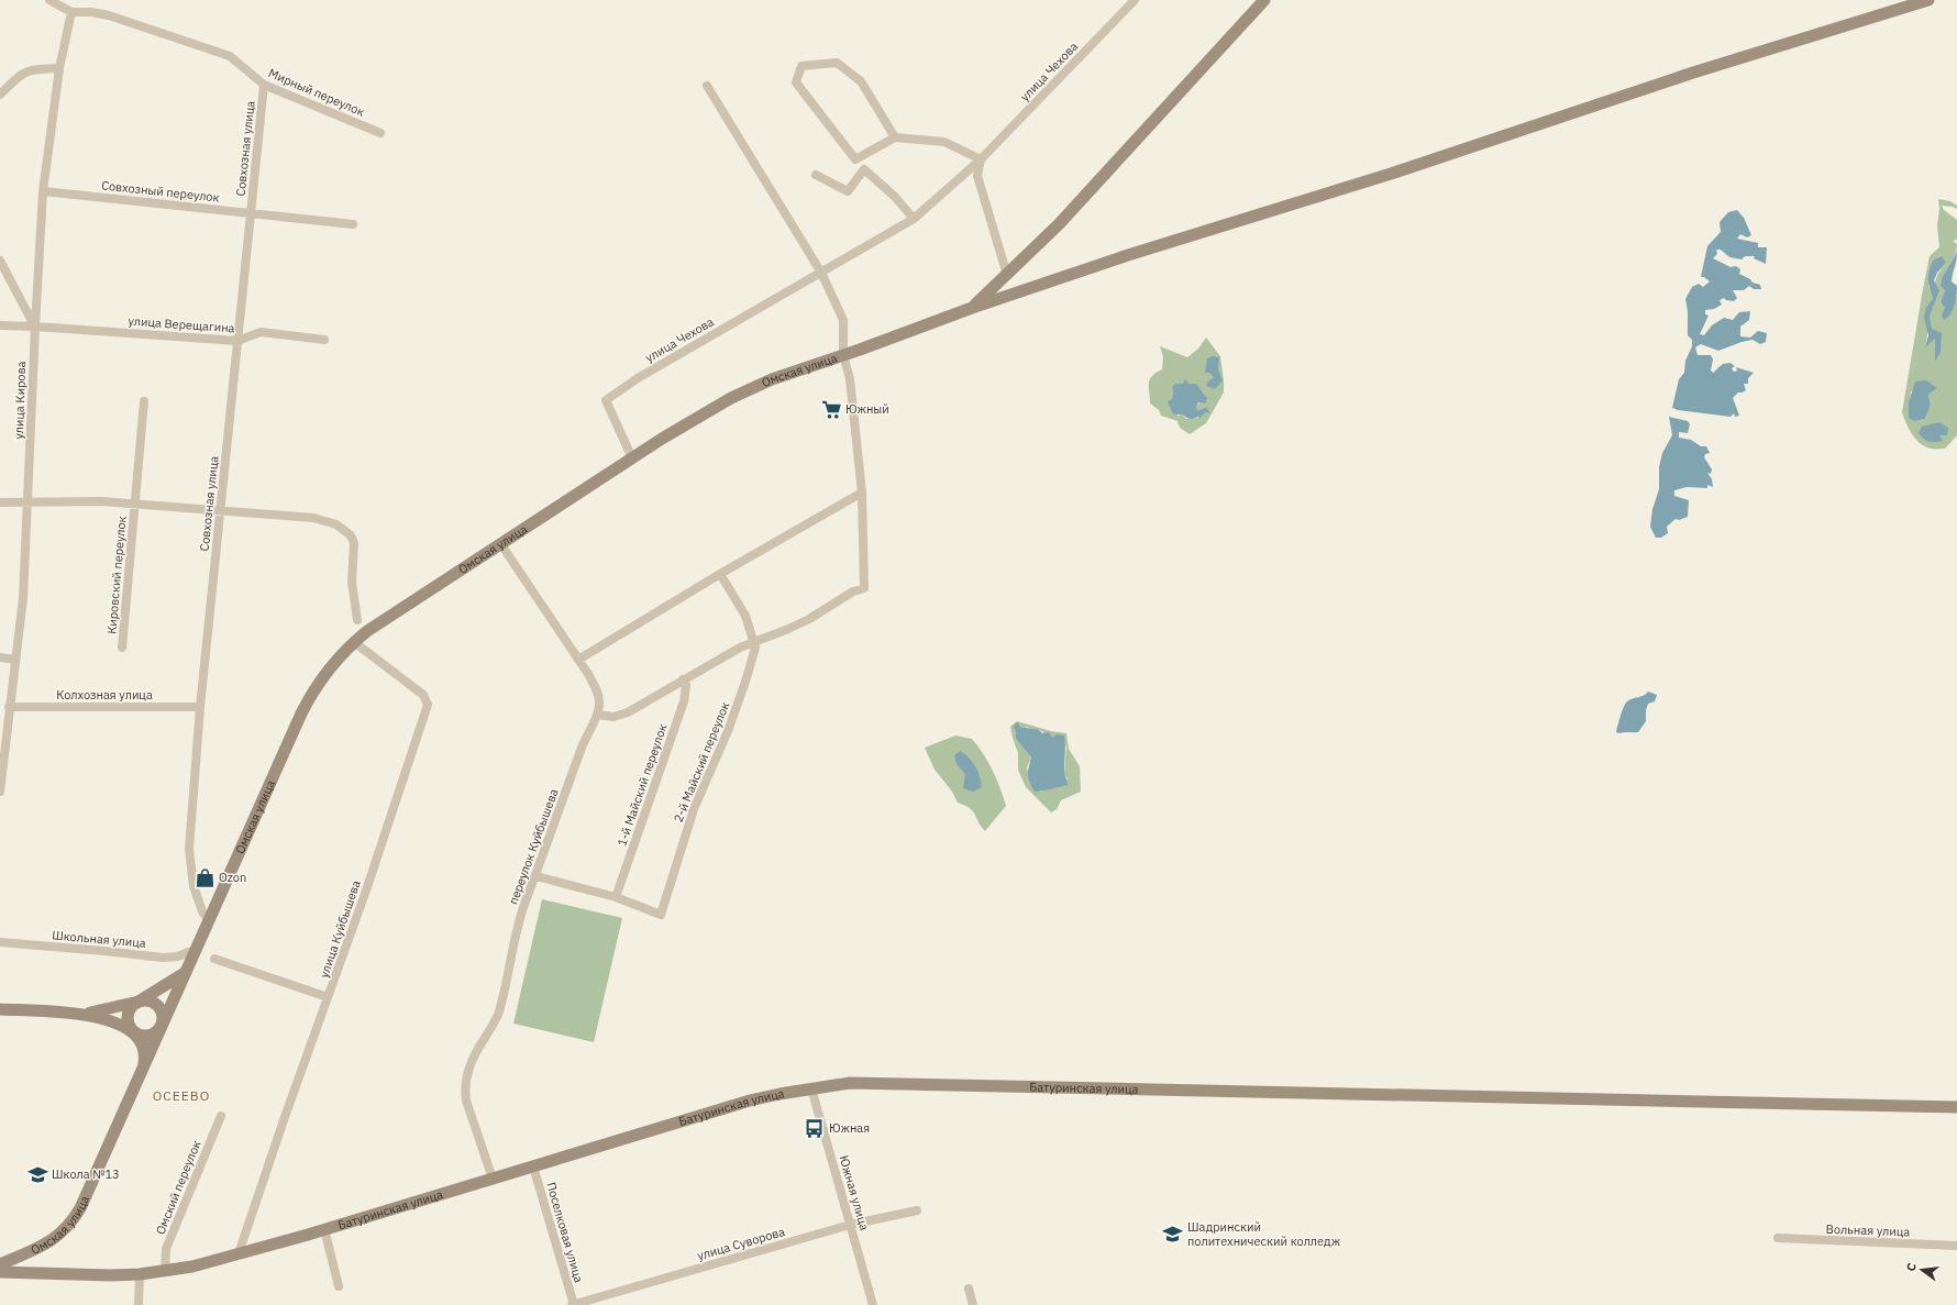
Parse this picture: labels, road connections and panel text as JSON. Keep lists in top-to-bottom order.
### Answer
{
  "streets": {
    "street": [
      "улица Чехова",
      "Мирный переулок",
      "Совхозная улица",
      "Совхозный переулок",
      "улица Верещагина",
      "Омская улица",
      "улица Кирова",
      "Кировский переулок",
      "Колхозная улица",
      "2-й Майский переулок",
      "1-й Майский переулок",
      "переулок Куйбышева",
      "улица Куйбышева",
      "Школьная улица",
      "Батуринская улица",
      "Омский переулок",
      "Южная улица",
      "Вольная улица",
      "Поселковая улица",
      "улица Суворова"
    ]
  },
  "crossings": [
    ["улица Чехова", "Омская улица"],
    ["Мирный переулок", "Совхозная улица"],
    ["Мирный переулок", "улица Кирова"],
    ["Совхозная улица", "Совхозный переулок"],
    ["Совхозная улица", "улица Верещагина"],
    ["Совхозная улица", "Омская улица"],
    ["Совхозная улица", "Кировский переулок"],
    ["Совхозная улица", "Колхозная улица"],
    ["Совхозный переулок", "улица Кирова"],
    ["улица Верещагина", "улица Кирова"],
    ["Омская улица", "переулок Куйбышева"],
    ["Омская улица", "улица Куйбышева"],
    ["Омская улица", "Школьная улица"],
    ["улица Кирова", "Кировский переулок"],
    ["улица Кирова", "Колхозная улица"],
    ["2-й Майский переулок", "1-й Майский переулок"],
    ["2-й Майский переулок", "переулок Куйбышева"],
    ["переулок Куйбышева", "Батуринская улица"],
    ["улица Куйбышева", "Батуринская улица"],
    ["Батуринская улица", "Омский переулок"],
    ["Батуринская улица", "Южная улица"],
    ["Батуринская улица", "Поселковая улица"],
    ["Южная улица", "улица Суворова"],
    ["Поселковая улица", "улица Суворова"]
  ],
  "districts": ["ОСЕЕВО"],
  "places": {
    "supermarket": ["Южный"],
    "shop": ["Ozon"],
    "bus stop": ["Южная"],
    "school or university": ["Школа №13", "Шадринский политехнический колледж"]
  },
  "north": "left"
}
